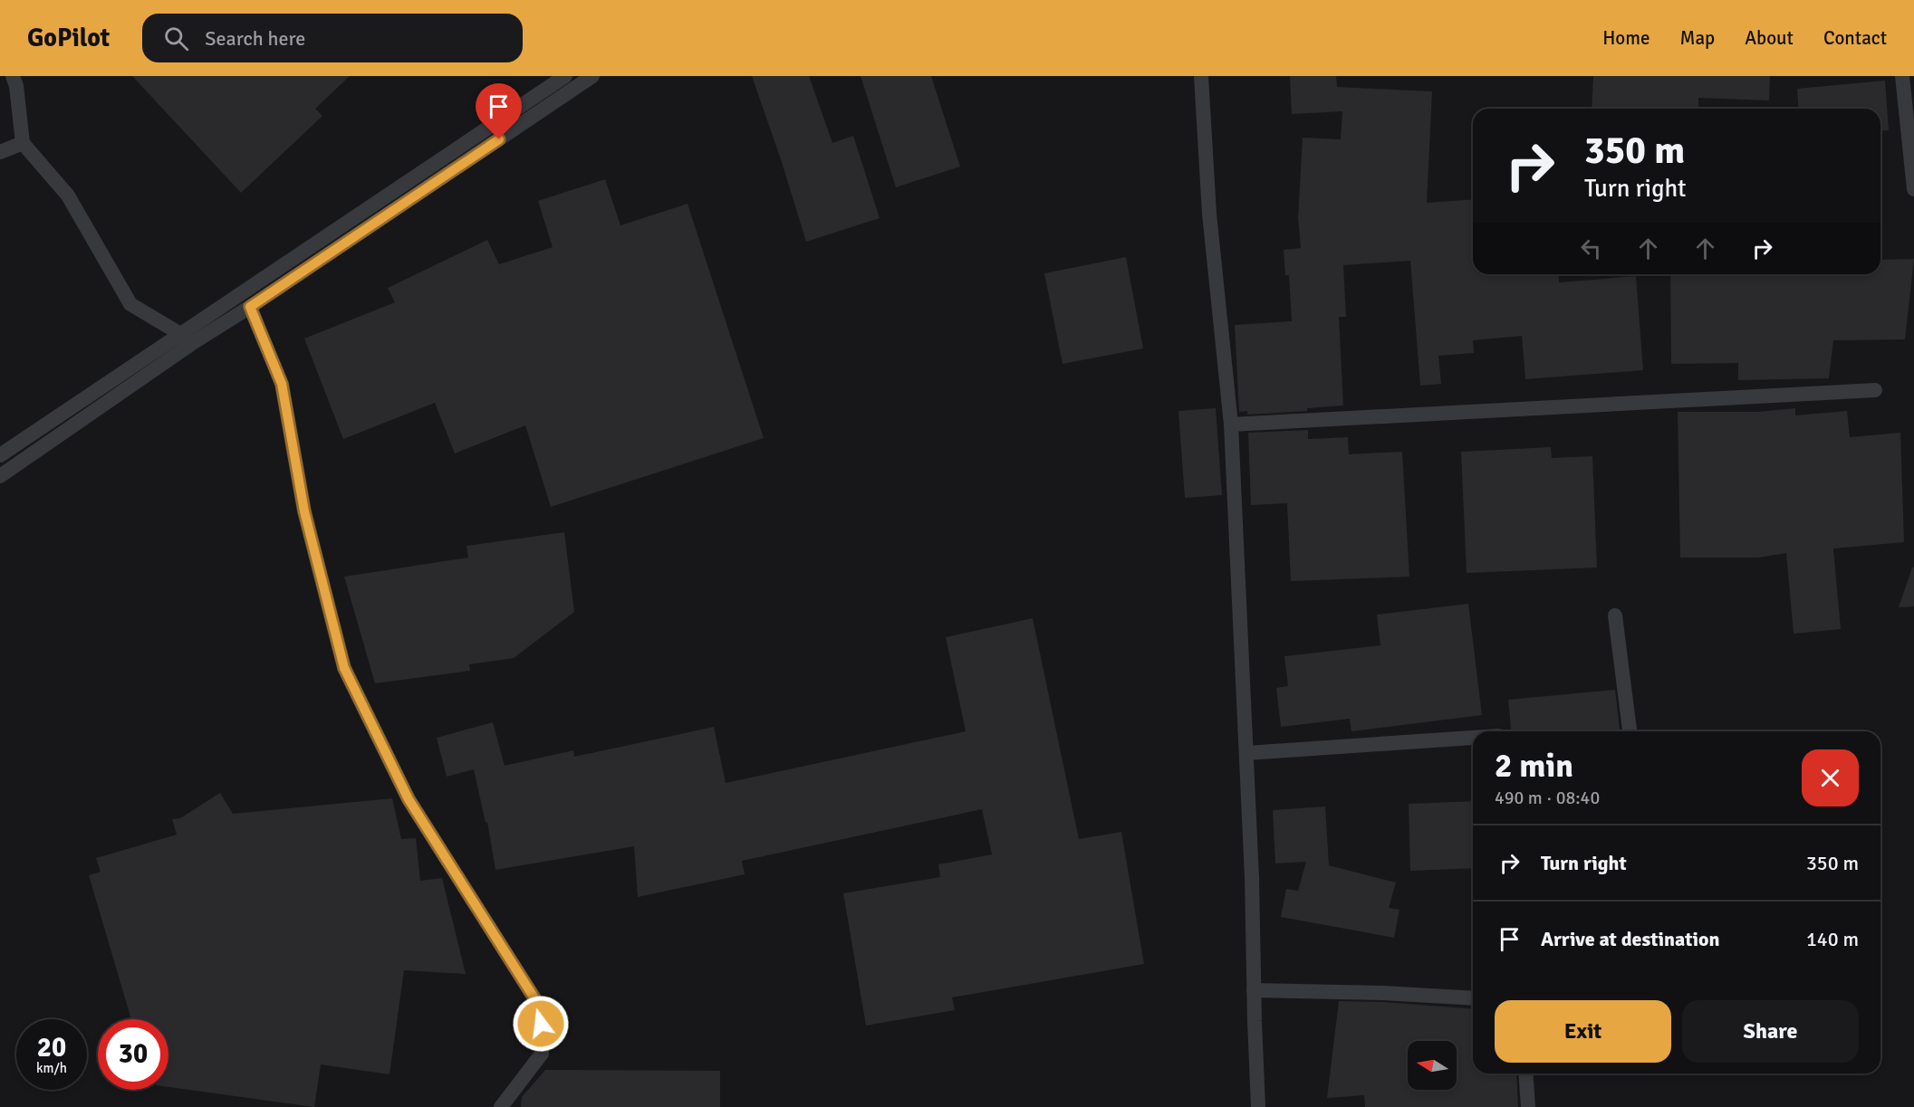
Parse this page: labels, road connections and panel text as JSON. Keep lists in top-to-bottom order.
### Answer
{
  "north": "left",
  "page": {
    "header": "GoPilot",
    "search": "Search here",
    "nav": [
      "Home",
      "Map",
      "About",
      "Contact"
    ],
    "turn": ["350 m", "Turn right"],
    "heading": ["2 min", "490 m · 08:40"],
    "list": [
      {
        "name": "Turn right",
        "value": "350 m"
      },
      {
        "name": "Arrive at destination",
        "value": "140 m"
      }
    ],
    "buttons": ["Exit", "Share"],
    "speed": "20 km/h",
    "limit": "30"
  }
}
